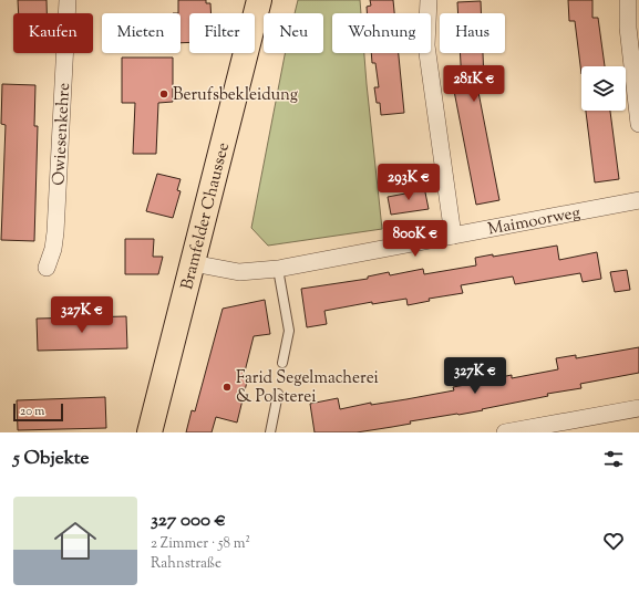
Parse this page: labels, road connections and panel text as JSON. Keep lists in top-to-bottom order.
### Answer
{
  "streets": {
    "main road": ["Bramfelder Chaussee"],
    "street": ["Owiesenkehre", "Maimoorweg"]
  },
  "crossings": [
    ["Bramfelder Chaussee", "Maimoorweg"]
  ],
  "places": ["Berufsbekleidung", "Farid Segelmacherei & Polsterei"],
  "scale_bar": "20 m",
  "page": {
    "chip": [
      "Kaufen",
      "Mieten",
      "Filter",
      "Neu",
      "Wohnung",
      "Haus"
    ],
    "price": [
      "281K €",
      "293K €",
      "800K €",
      "327K €",
      "327K €"
    ],
    "scale": "20 m",
    "heading": "5 Objekte",
    "list": [
      {
        "name": "327 000 €",
        "note": "2 Zimmer · 58 m² · Rahnstraße"
      }
    ]
  }
}
